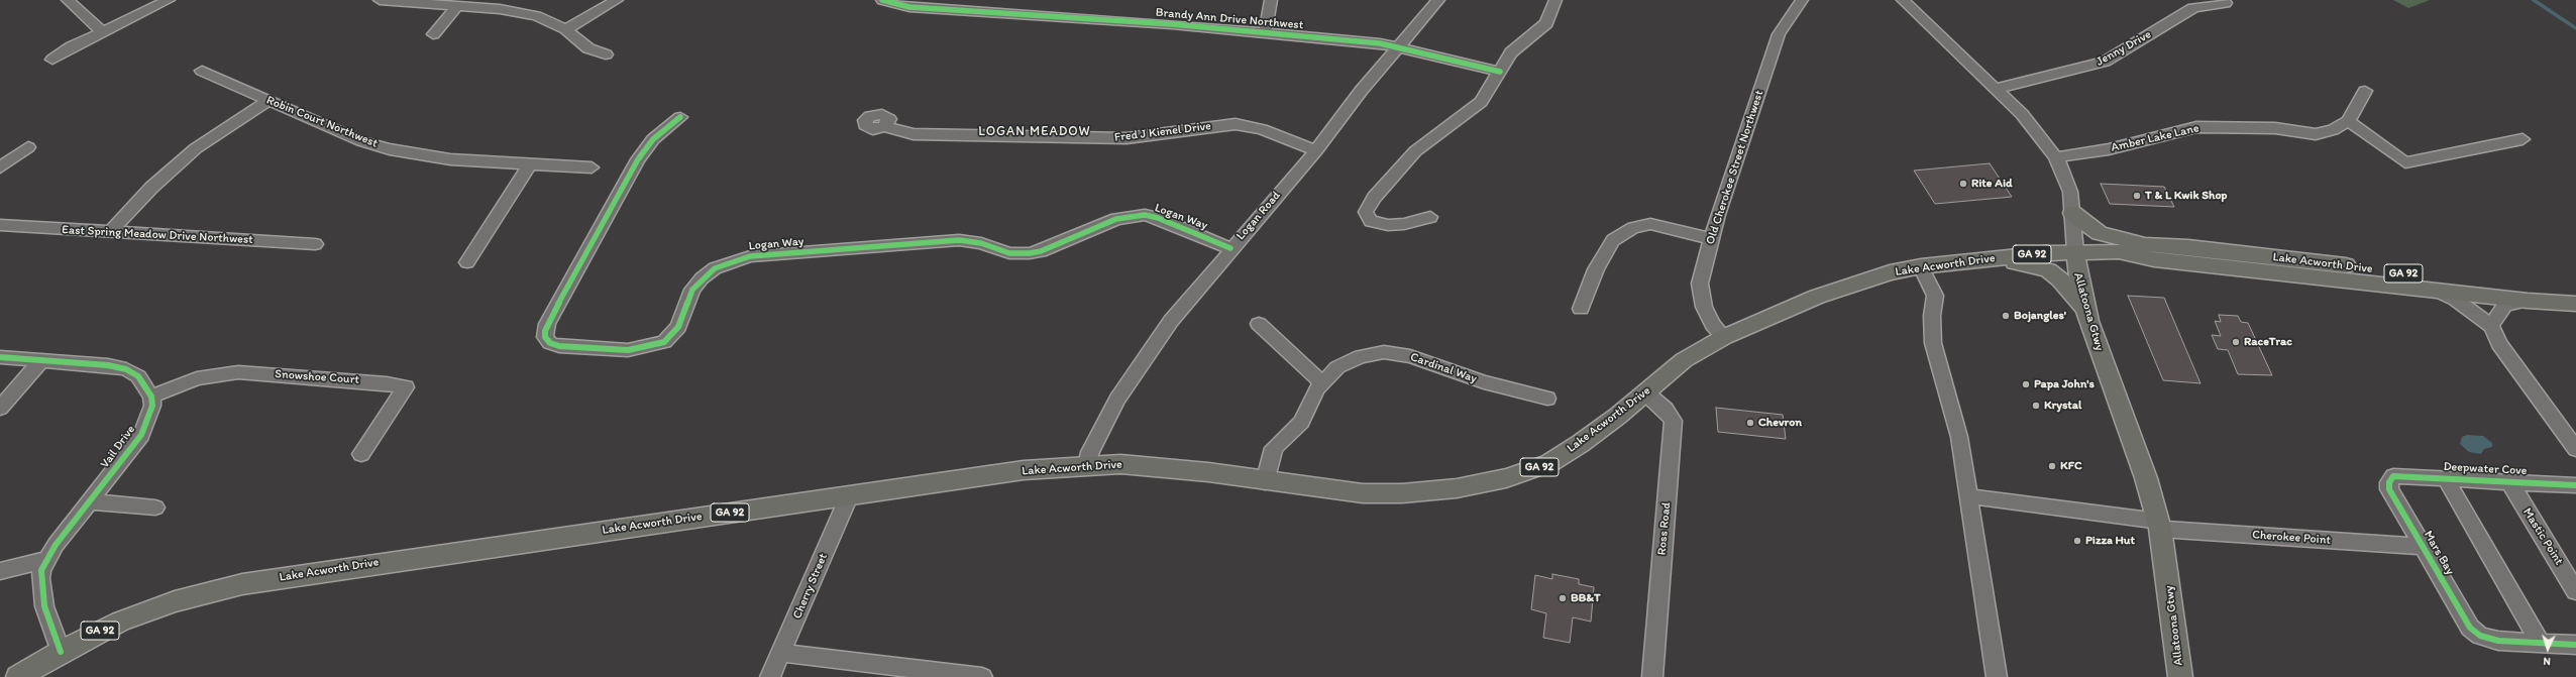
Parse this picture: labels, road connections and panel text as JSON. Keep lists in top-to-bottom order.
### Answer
{
  "streets": {
    "main road": ["GA 92", "Lake Acworth Drive", "Allatoona Gtwy"],
    "street": [
      "Brandy Ann Drive Northwest",
      "Jenny Drive",
      "Robin Court Northwest",
      "Fred J Kienel Drive",
      "Amber Lake Lane",
      "Old Cherokee Street Northwest",
      "Logan Road",
      "Logan Way",
      "East Spring Meadow Drive Northwest",
      "Cardinal Way",
      "Snowshoe Court",
      "Vail Drive",
      "Deepwater Cove",
      "Ross Road",
      "Mastic Point",
      "Cherokee Point",
      "Mars Bay",
      "Cherry Street"
    ]
  },
  "crossings": [
    ["Brandy Ann Drive Northwest", "Logan Road"],
    ["Jenny Drive", "Allatoona Gtwy"],
    ["Fred J Kienel Drive", "Logan Road"],
    ["Amber Lake Lane", "Allatoona Gtwy"],
    ["Old Cherokee Street Northwest", "Lake Acworth Drive"],
    ["Logan Road", "Logan Way"],
    ["Logan Road", "Lake Acworth Drive"],
    ["Lake Acworth Drive", "Allatoona Gtwy"],
    ["Lake Acworth Drive", "Cardinal Way"],
    ["Lake Acworth Drive", "Vail Drive"],
    ["Lake Acworth Drive", "Ross Road"],
    ["Lake Acworth Drive", "Cherry Street"],
    ["Allatoona Gtwy", "Cherokee Point"],
    ["Snowshoe Court", "Vail Drive"],
    ["Deepwater Cove", "Mastic Point"],
    ["Deepwater Cove", "Mars Bay"],
    ["Cherokee Point", "Mars Bay"]
  ],
  "districts": ["LOGAN MEADOW"],
  "places": [
    "Rite Aid",
    "T & L Kwik Shop",
    "Bojangles'",
    "RaceTrac",
    "Papa John's",
    "Krystal",
    "Chevron",
    "KFC",
    "Pizza Hut",
    "BB&T"
  ],
  "north": "bottom"
}
